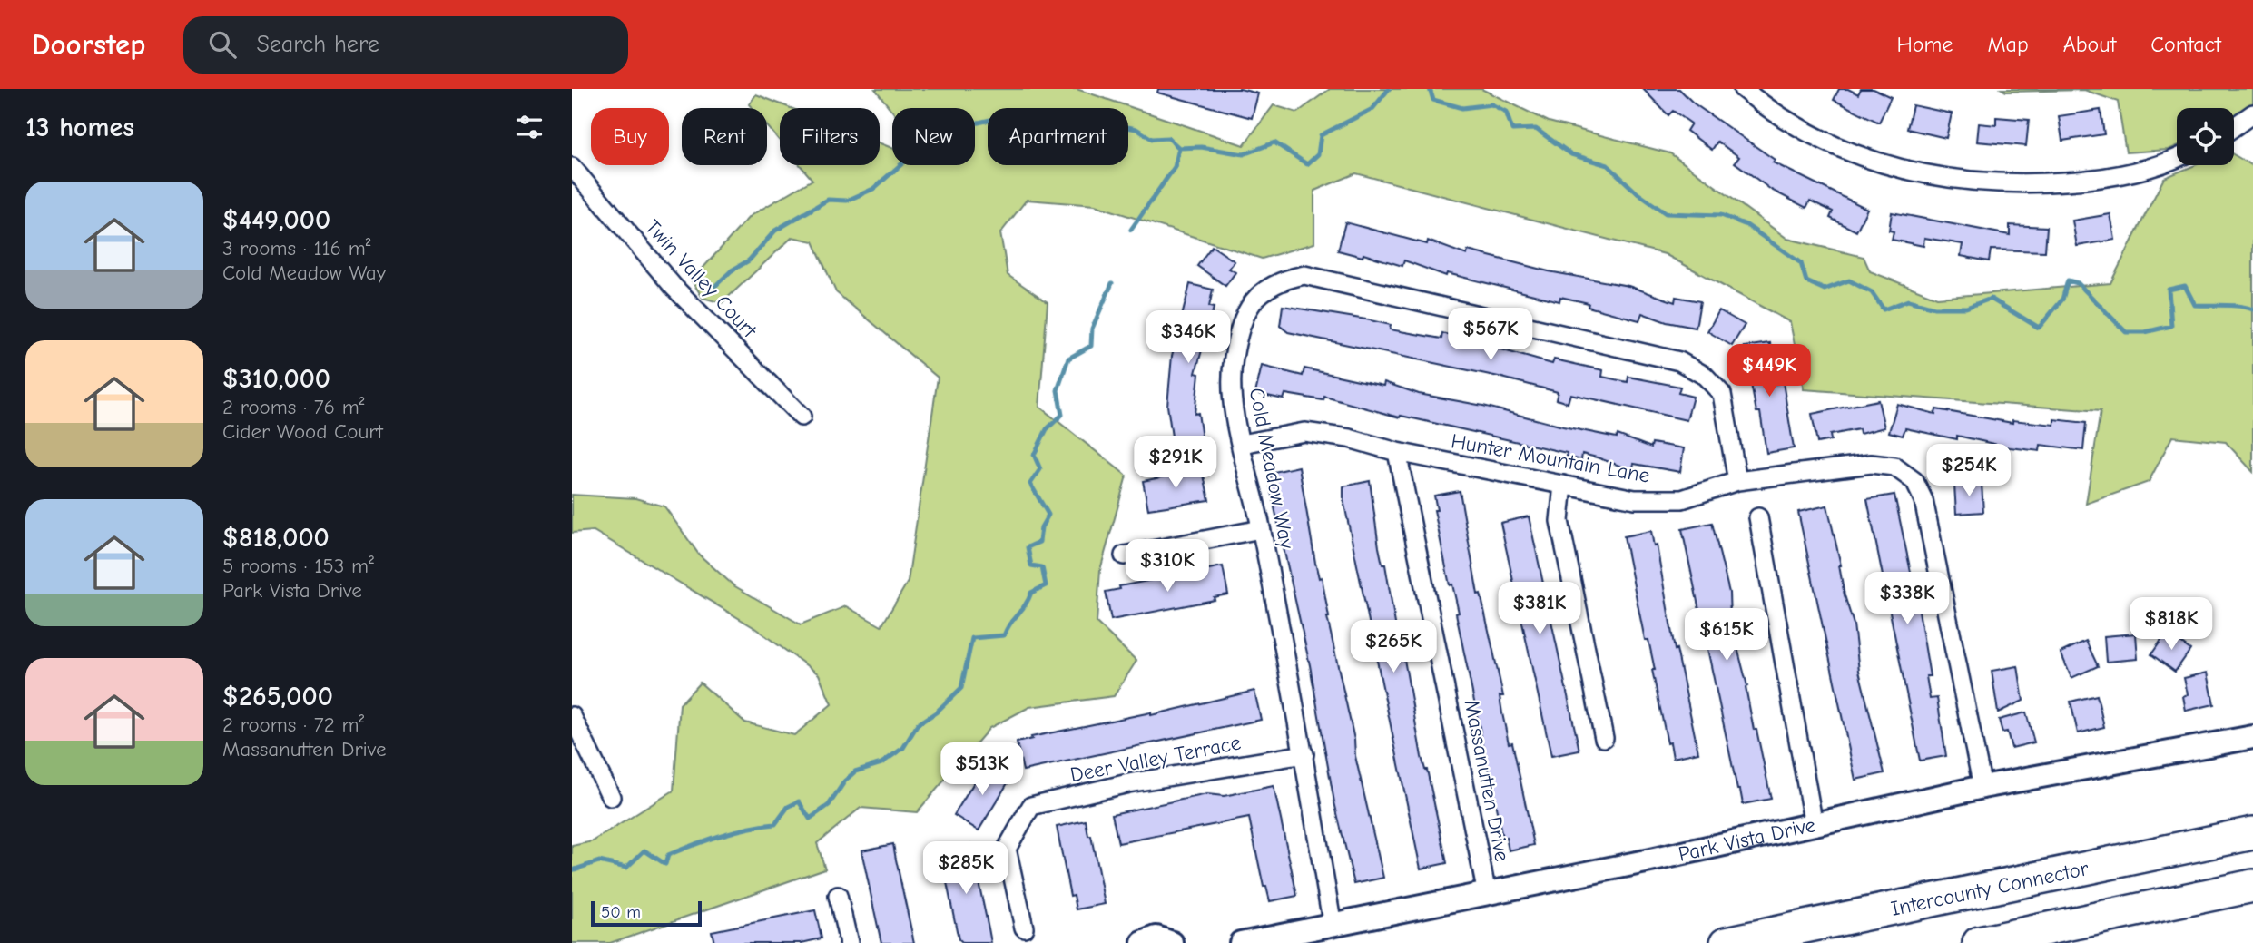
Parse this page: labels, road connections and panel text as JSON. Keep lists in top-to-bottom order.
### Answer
{
  "streets": {
    "highway": ["Intercounty Connector"],
    "street": [
      "Twin Valley Court",
      "Hunter Mountain Lane",
      "Cold Meadow Way",
      "Deer Valley Terrace",
      "Massanutten Drive",
      "Park Vista Drive"
    ]
  },
  "crossings": [
    ["Hunter Mountain Lane", "Cold Meadow Way"],
    ["Hunter Mountain Lane", "Massanutten Drive"],
    ["Hunter Mountain Lane", "Park Vista Drive"],
    ["Cold Meadow Way", "Deer Valley Terrace"],
    ["Cold Meadow Way", "Park Vista Drive"],
    ["Massanutten Drive", "Park Vista Drive"]
  ],
  "scale_bar": "50 m",
  "page": {
    "header": "Doorstep",
    "search": "Search here",
    "nav": [
      "Home",
      "Map",
      "About",
      "Contact"
    ],
    "heading": "13 homes",
    "chip": [
      "Buy",
      "Rent",
      "Filters",
      "New",
      "Apartment"
    ],
    "list": [
      {
        "name": "$449,000",
        "note": "3 rooms · 116 m² · Cold Meadow Way"
      },
      {
        "name": "$310,000",
        "note": "2 rooms · 76 m² · Cider Wood Court"
      },
      {
        "name": "$818,000",
        "note": "5 rooms · 153 m² · Park Vista Drive"
      },
      {
        "name": "$265,000",
        "note": "2 rooms · 72 m² · Massanutten Drive"
      }
    ],
    "price": [
      "$567K",
      "$346K",
      "$449K",
      "$291K",
      "$254K",
      "$310K",
      "$338K",
      "$381K",
      "$818K",
      "$615K",
      "$265K",
      "$513K",
      "$285K"
    ],
    "scale": "50 m"
  }
}
